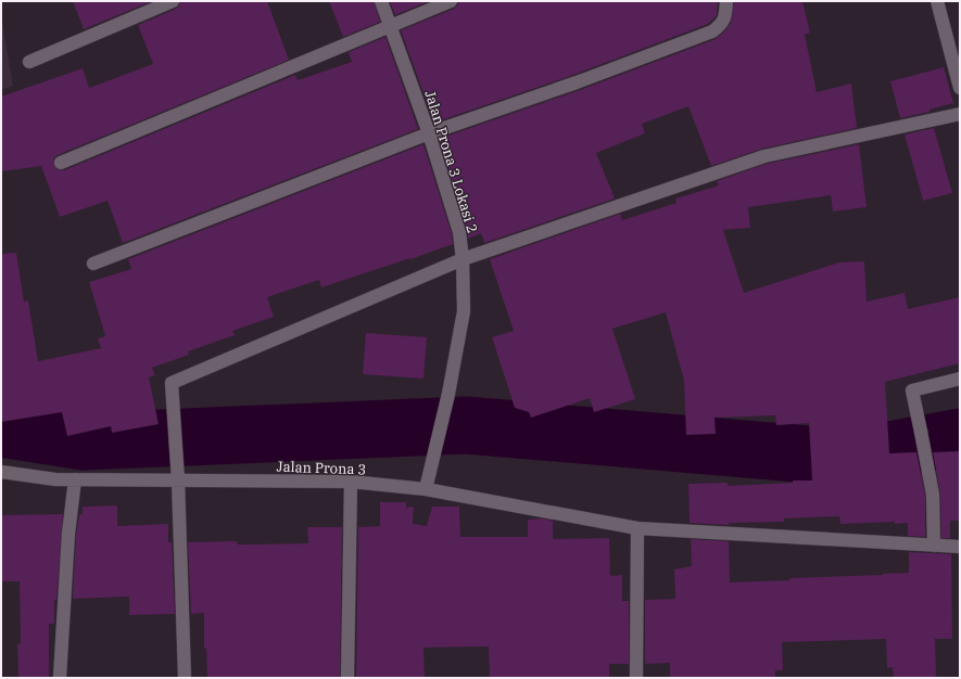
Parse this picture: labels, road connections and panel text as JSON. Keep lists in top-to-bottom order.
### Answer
{
  "streets": {
    "street": ["Jalan Prona 3 Lokasi 2", "Jalan Prona 3"]
  },
  "crossings": [
    ["Jalan Prona 3 Lokasi 2", "Jalan Prona 3"]
  ]
}
